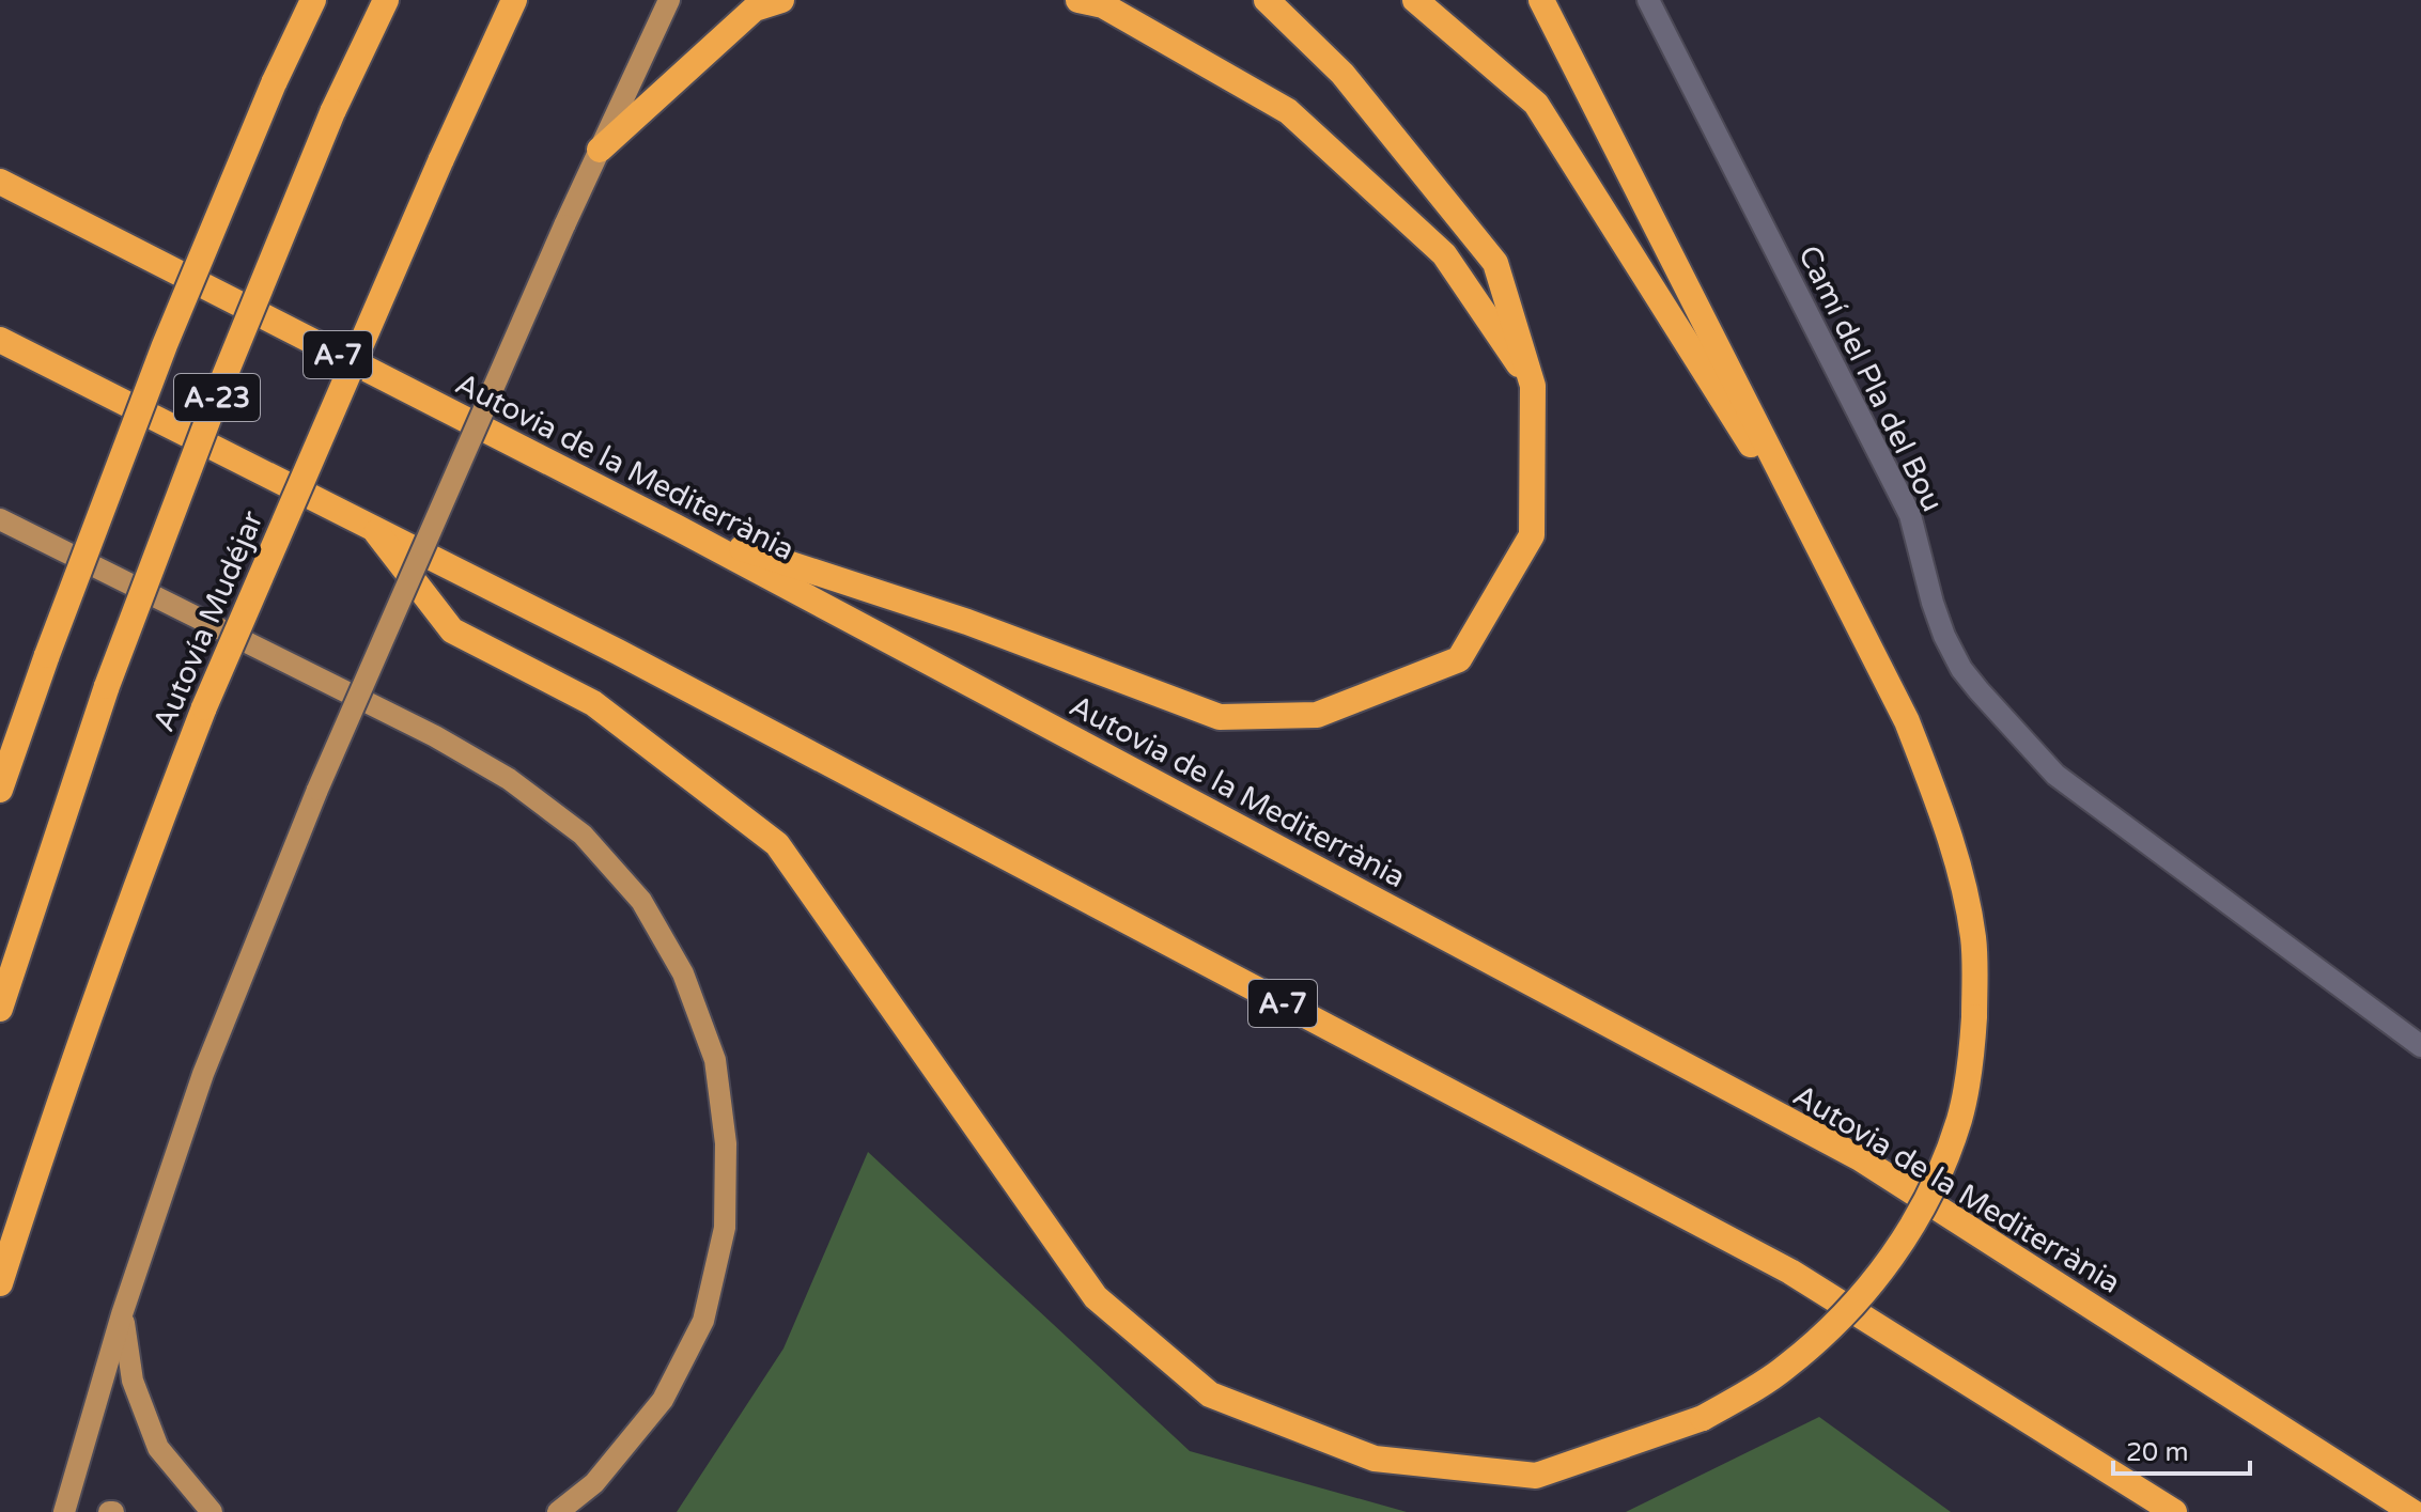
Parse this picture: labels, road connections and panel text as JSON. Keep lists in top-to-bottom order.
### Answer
{
  "streets": {
    "highway": [
      "A-7",
      "A-23",
      "Autovia de la Mediterrània",
      "Autovía Mudéjar"
    ],
    "street": ["Camí del Pla del Bou"]
  },
  "scale_bar": "20 m"
}
